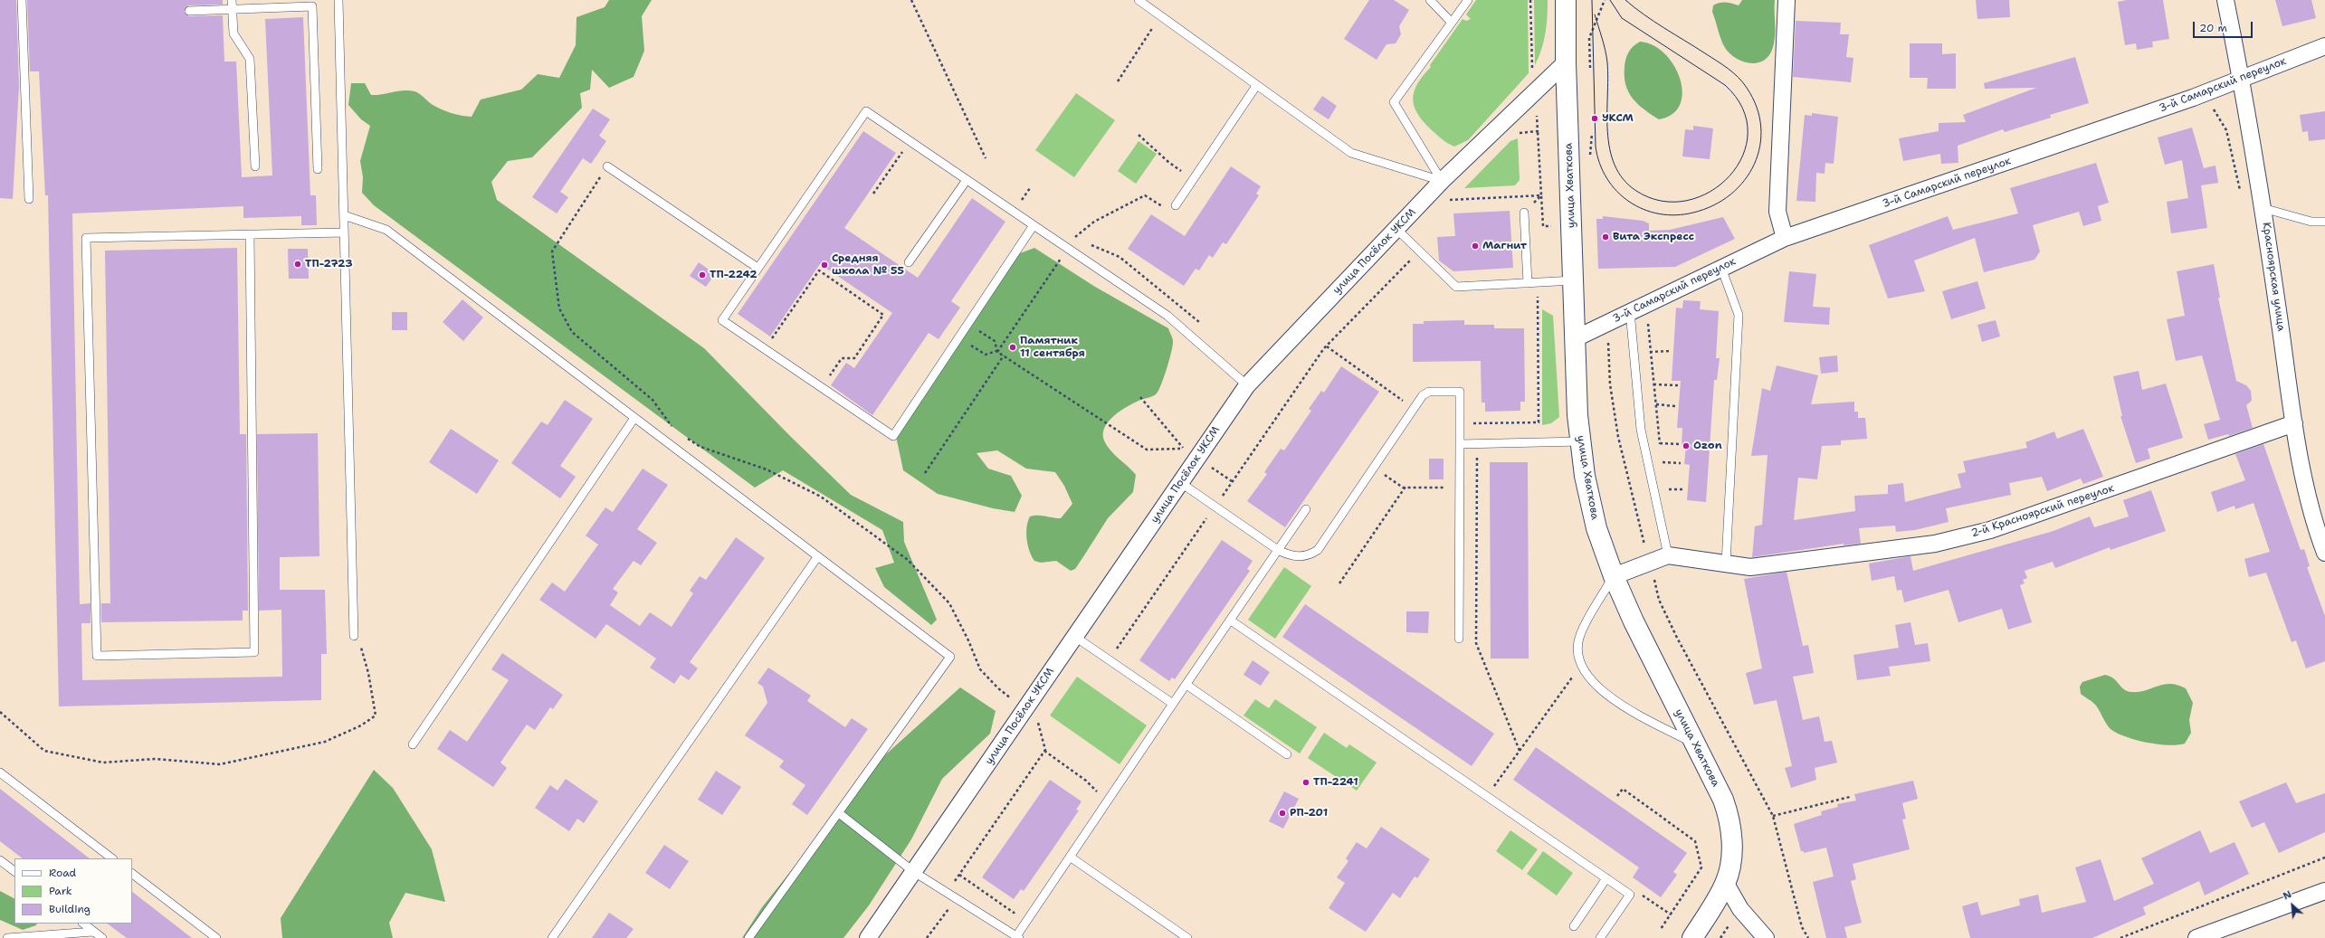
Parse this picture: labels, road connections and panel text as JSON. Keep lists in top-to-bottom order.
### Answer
{
  "streets": {
    "main road": ["улица Хваткова"],
    "street": [
      "3-й Самарский переулок",
      "улица Посёлок УКСМ",
      "Красноярская улица",
      "2-й Красноярский переулок"
    ]
  },
  "crossings": [
    ["3-й Самарский переулок", "улица Хваткова"],
    ["3-й Самарский переулок", "Красноярская улица"],
    ["улица Хваткова", "улица Посёлок УКСМ"],
    ["улица Хваткова", "2-й Красноярский переулок"],
    ["Красноярская улица", "2-й Красноярский переулок"]
  ],
  "places": [
    "УКСМ",
    "Вита Экспресс",
    "Магнит",
    "ТП-2723",
    "Средняя школа № 55",
    "ТП-2242",
    "Памятник 11 сентября",
    "Ozon",
    "ТП-2241",
    "РП-201"
  ],
  "legend": ["Road", "Park", "Building"],
  "scale_bar": "20 m",
  "north": "top left"
}
